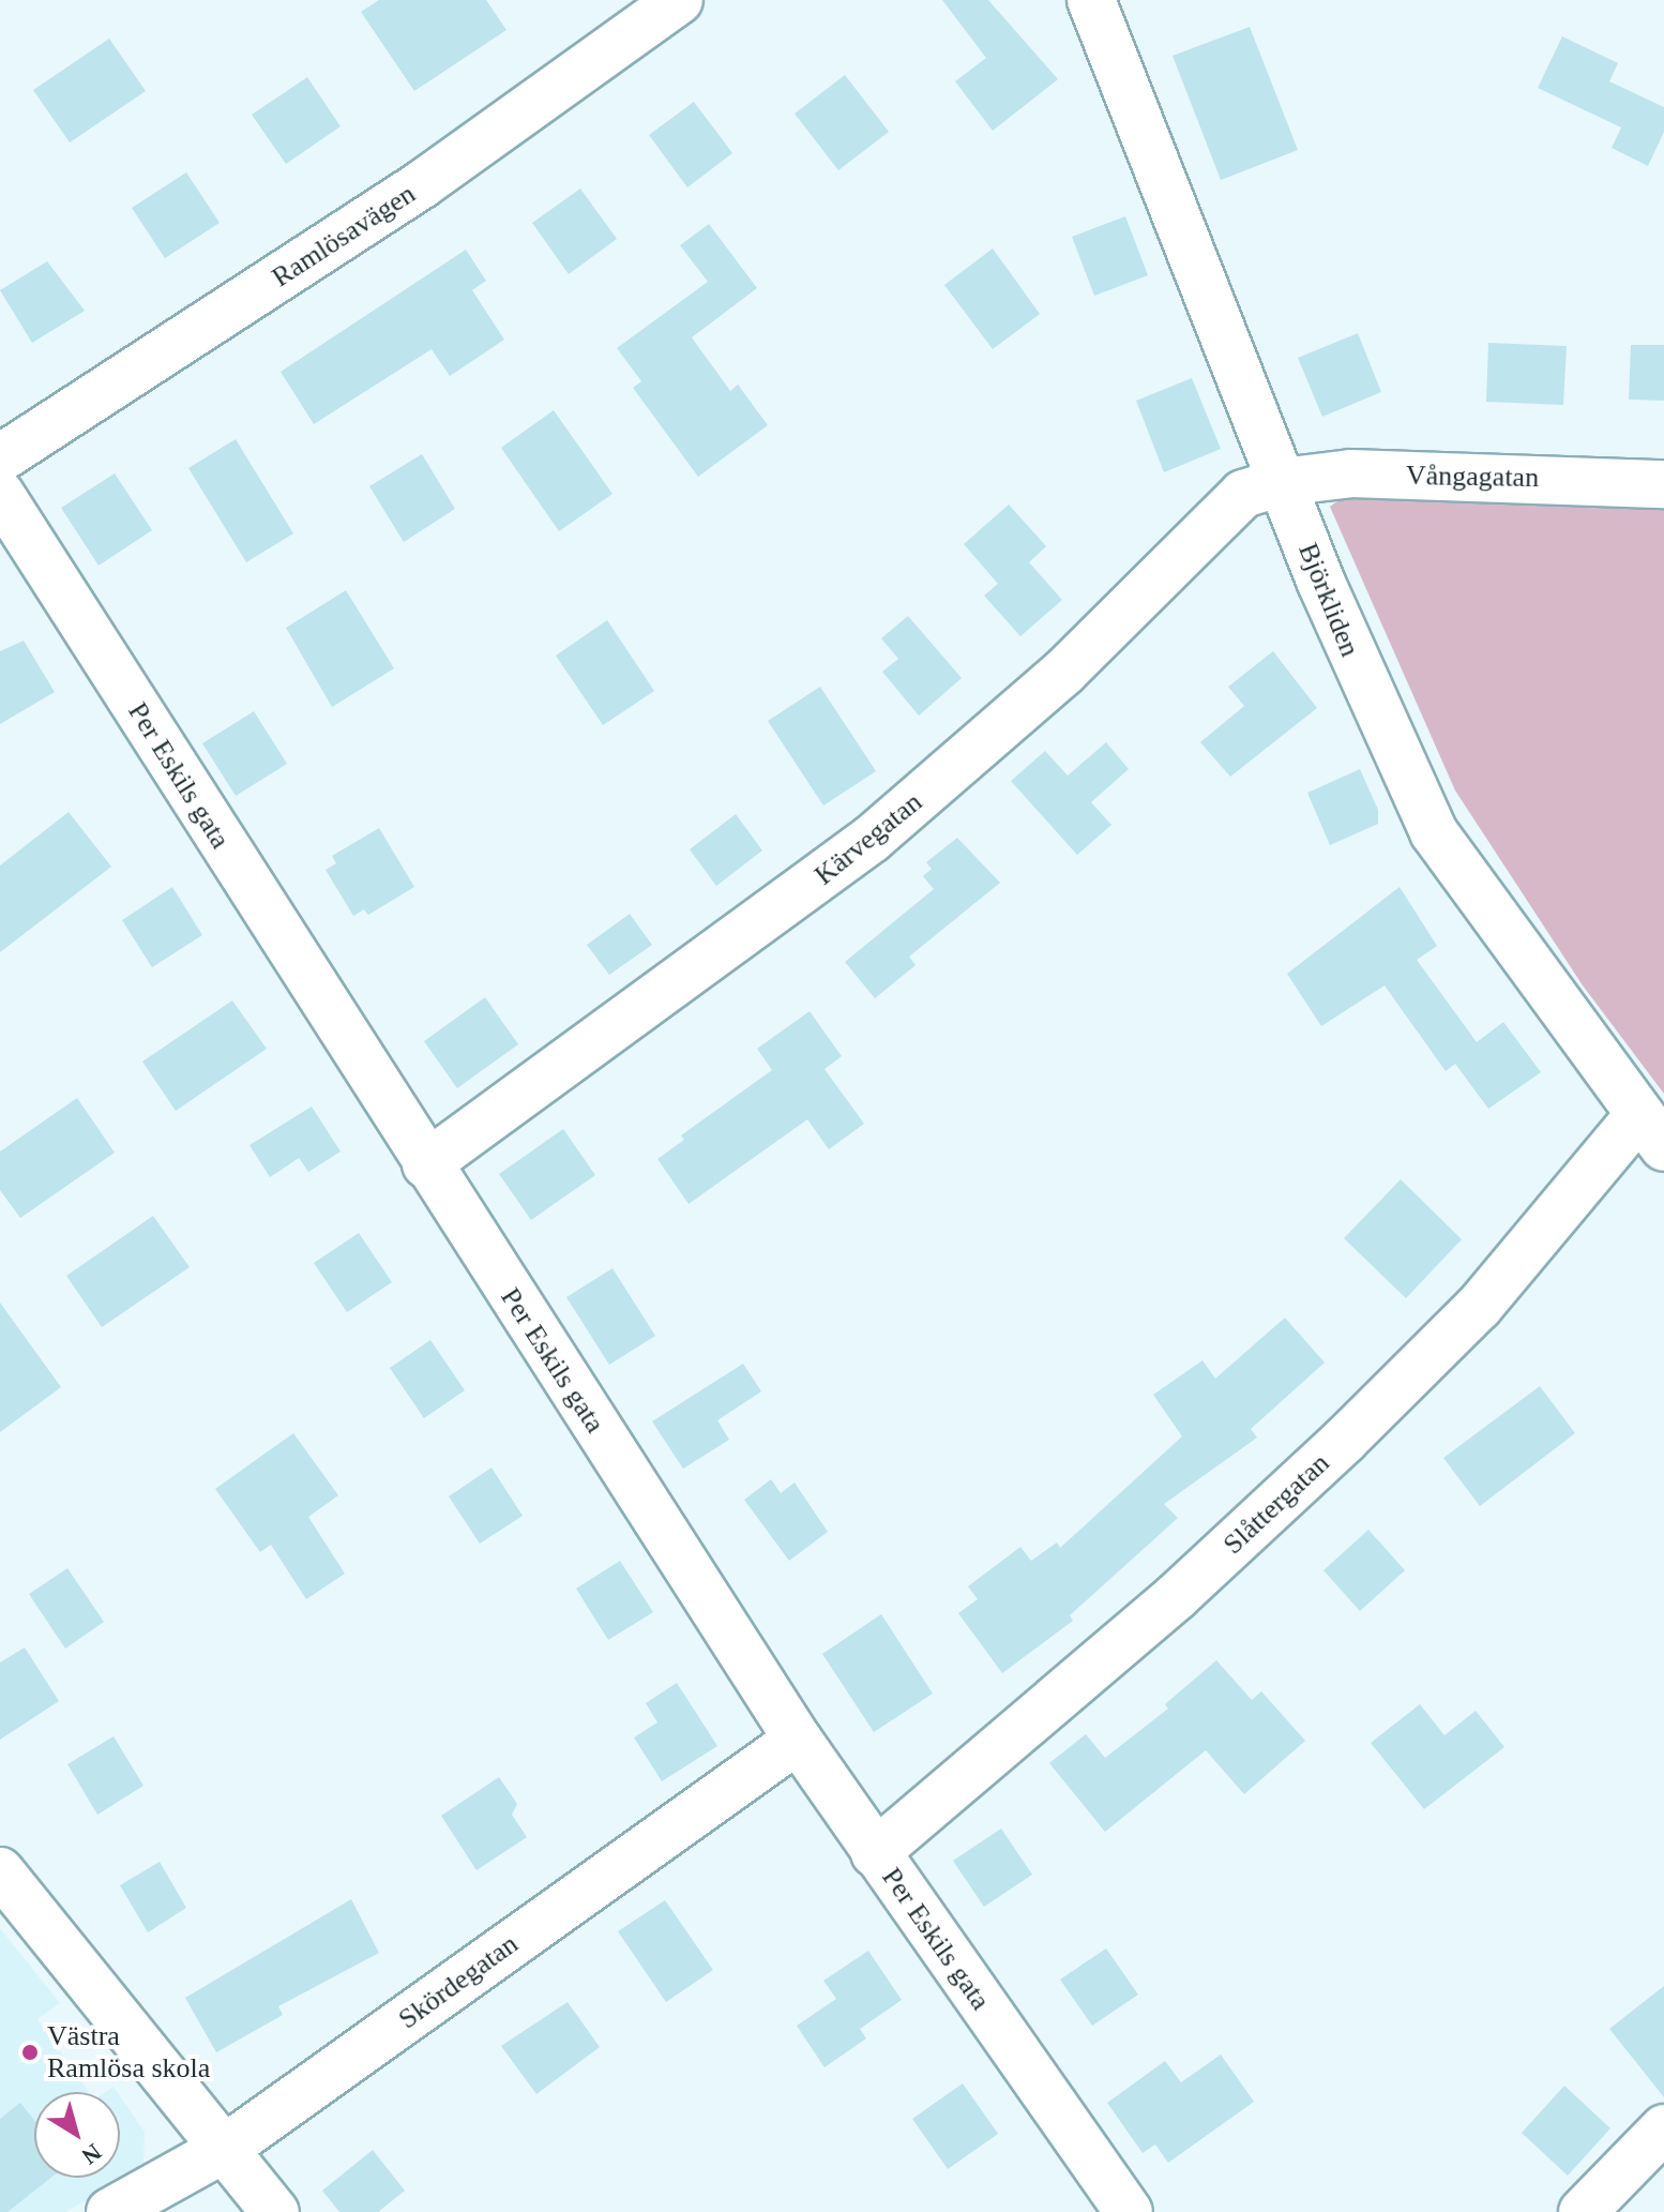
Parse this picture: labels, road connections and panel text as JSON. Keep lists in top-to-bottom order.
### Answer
{
  "streets": {
    "street": [
      "Ramlösavägen",
      "Vångagatan",
      "Björkliden",
      "Per Eskils gata",
      "Kärvegatan",
      "Slåttergatan",
      "Skördegatan"
    ]
  },
  "crossings": [
    ["Vångagatan", "Björkliden"],
    ["Vångagatan", "Kärvegatan"],
    ["Björkliden", "Kärvegatan"],
    ["Björkliden", "Slåttergatan"],
    ["Per Eskils gata", "Kärvegatan"],
    ["Per Eskils gata", "Slåttergatan"],
    ["Per Eskils gata", "Skördegatan"]
  ],
  "places": ["Västra Ramlösa skola"],
  "north": "bottom right"
}
